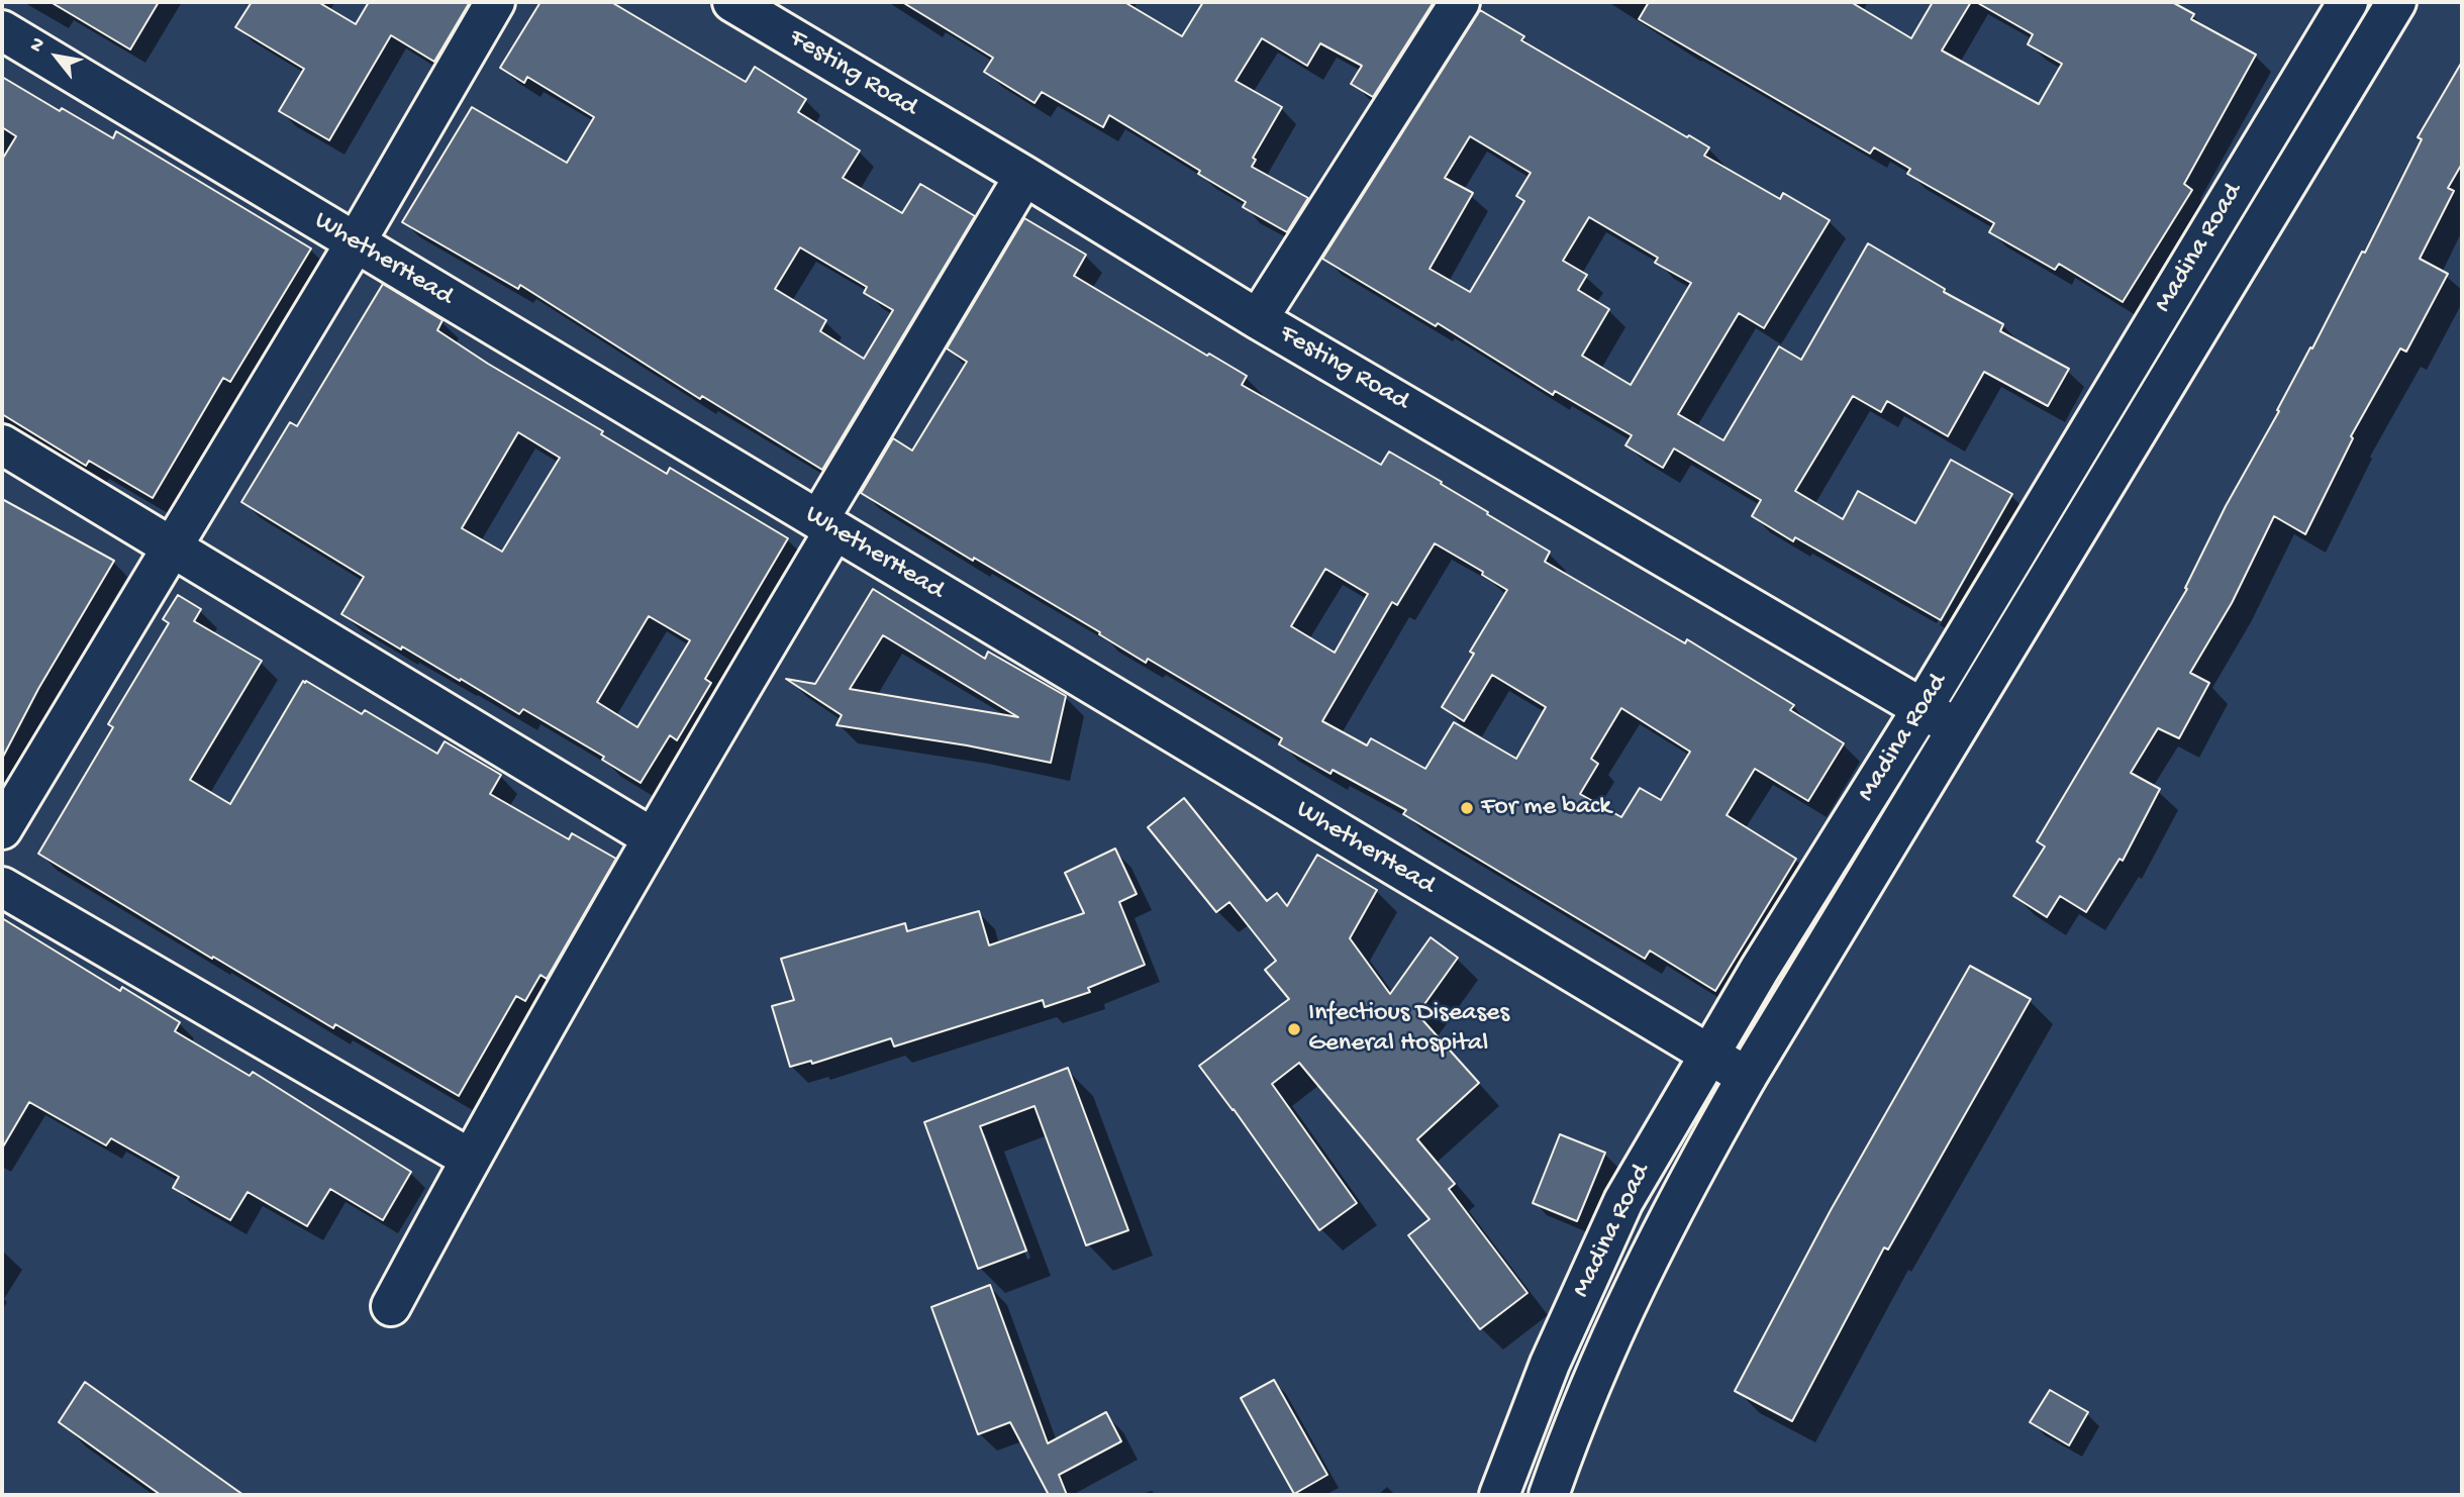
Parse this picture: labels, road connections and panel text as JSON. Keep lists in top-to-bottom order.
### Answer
{
  "streets": {
    "street": ["Festing Road", "Madina Road", "WhetherHead"]
  },
  "crossings": [
    ["Festing Road", "Madina Road"],
    ["Madina Road", "WhetherHead"]
  ],
  "places": ["For me back", "Infectious Diseases General Hospital"],
  "north": "top left"
}
